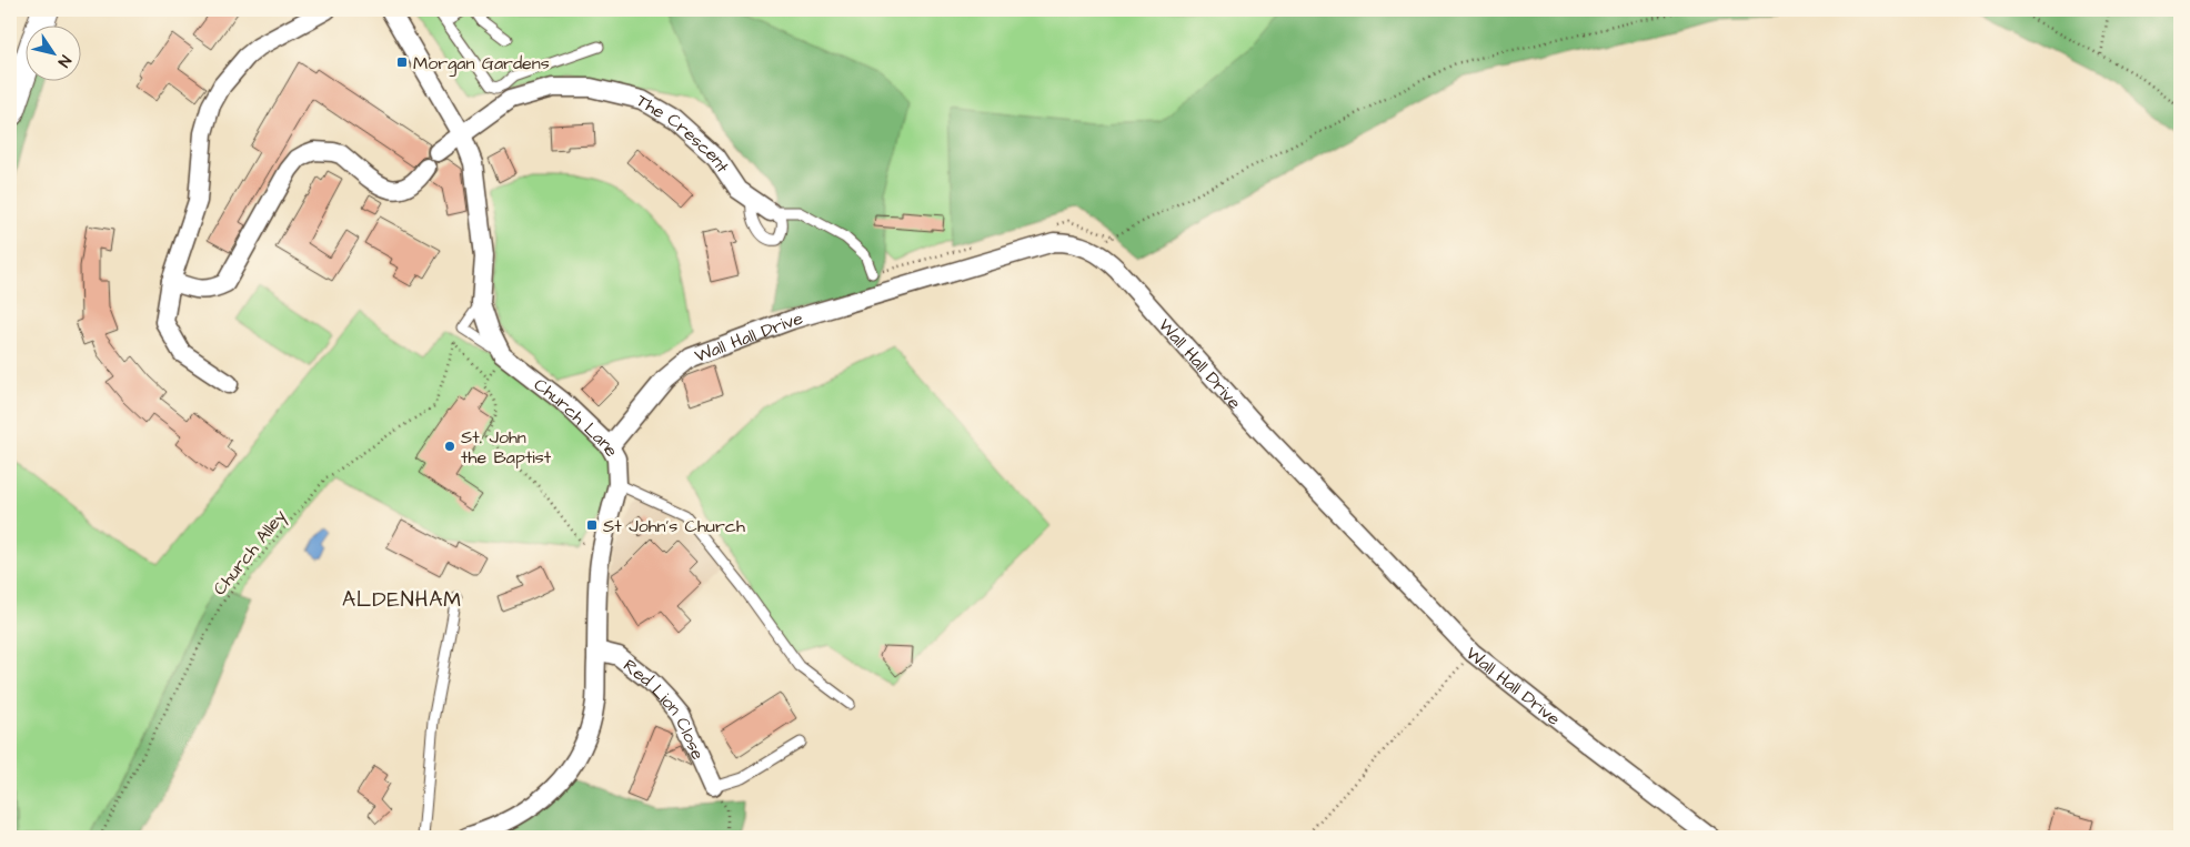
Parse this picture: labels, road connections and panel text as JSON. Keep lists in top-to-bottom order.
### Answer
{
  "streets": {
    "street": [
      "The Crescent",
      "Wall Hall Drive",
      "Church Lane",
      "Red Lion Close"
    ],
    "path": ["Church Alley"]
  },
  "crossings": [
    ["The Crescent", "Church Lane"],
    ["Wall Hall Drive", "Church Lane"],
    ["Church Lane", "Red Lion Close"]
  ],
  "districts": ["ALDENHAM"],
  "places": {
    "transit": ["Morgan Gardens", "St John's Church"],
    "other": ["St. John the Baptist"]
  },
  "north": "bottom right"
}
